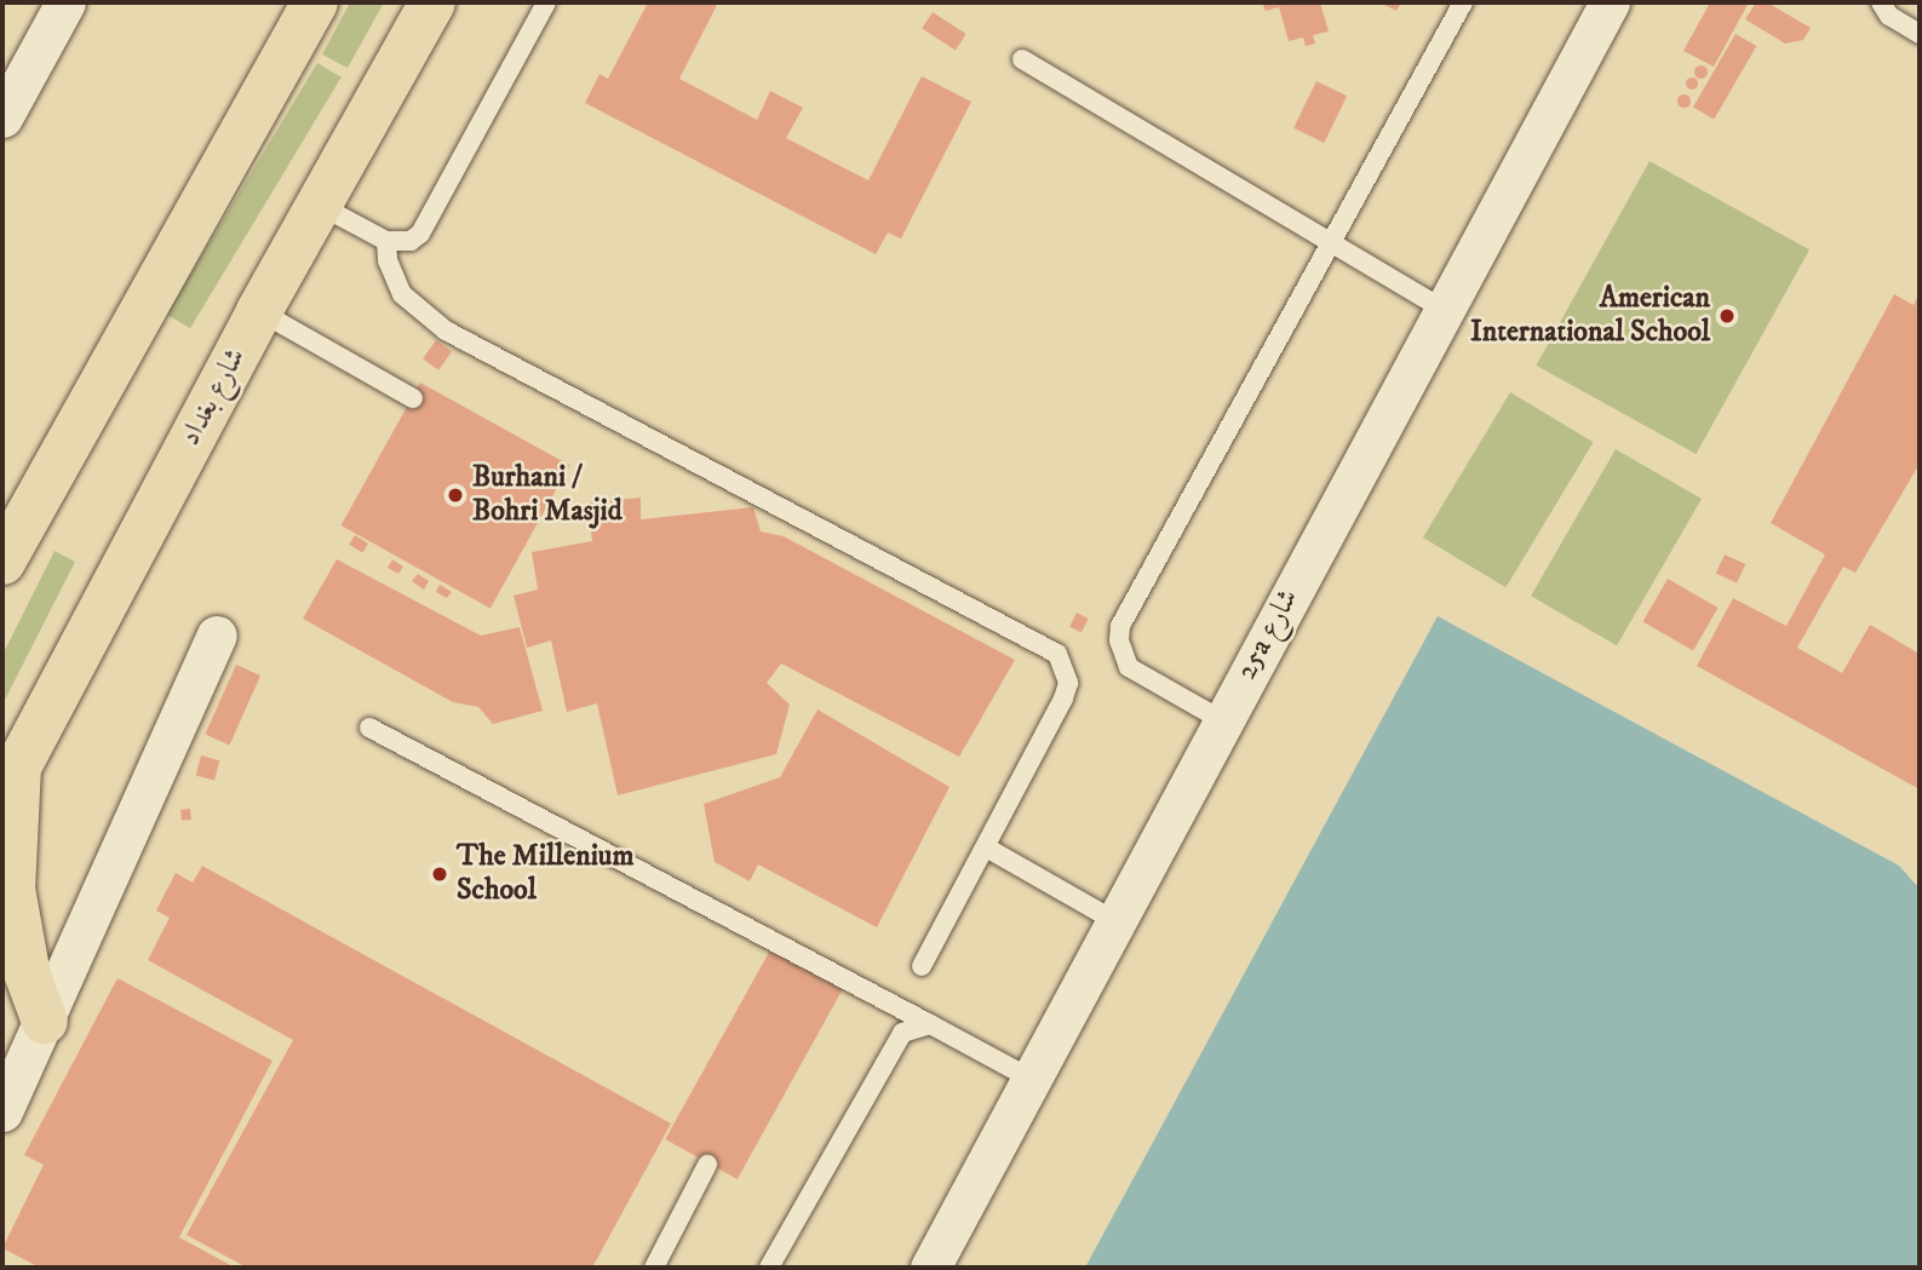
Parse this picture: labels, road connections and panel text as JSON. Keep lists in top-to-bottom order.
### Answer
{
  "streets": {
    "main road": ["شارع بغداد"],
    "street": ["25a شارع"]
  },
  "places": ["American International School", "Burhani / Bohri Masjid", "The Millenium School"]
}
